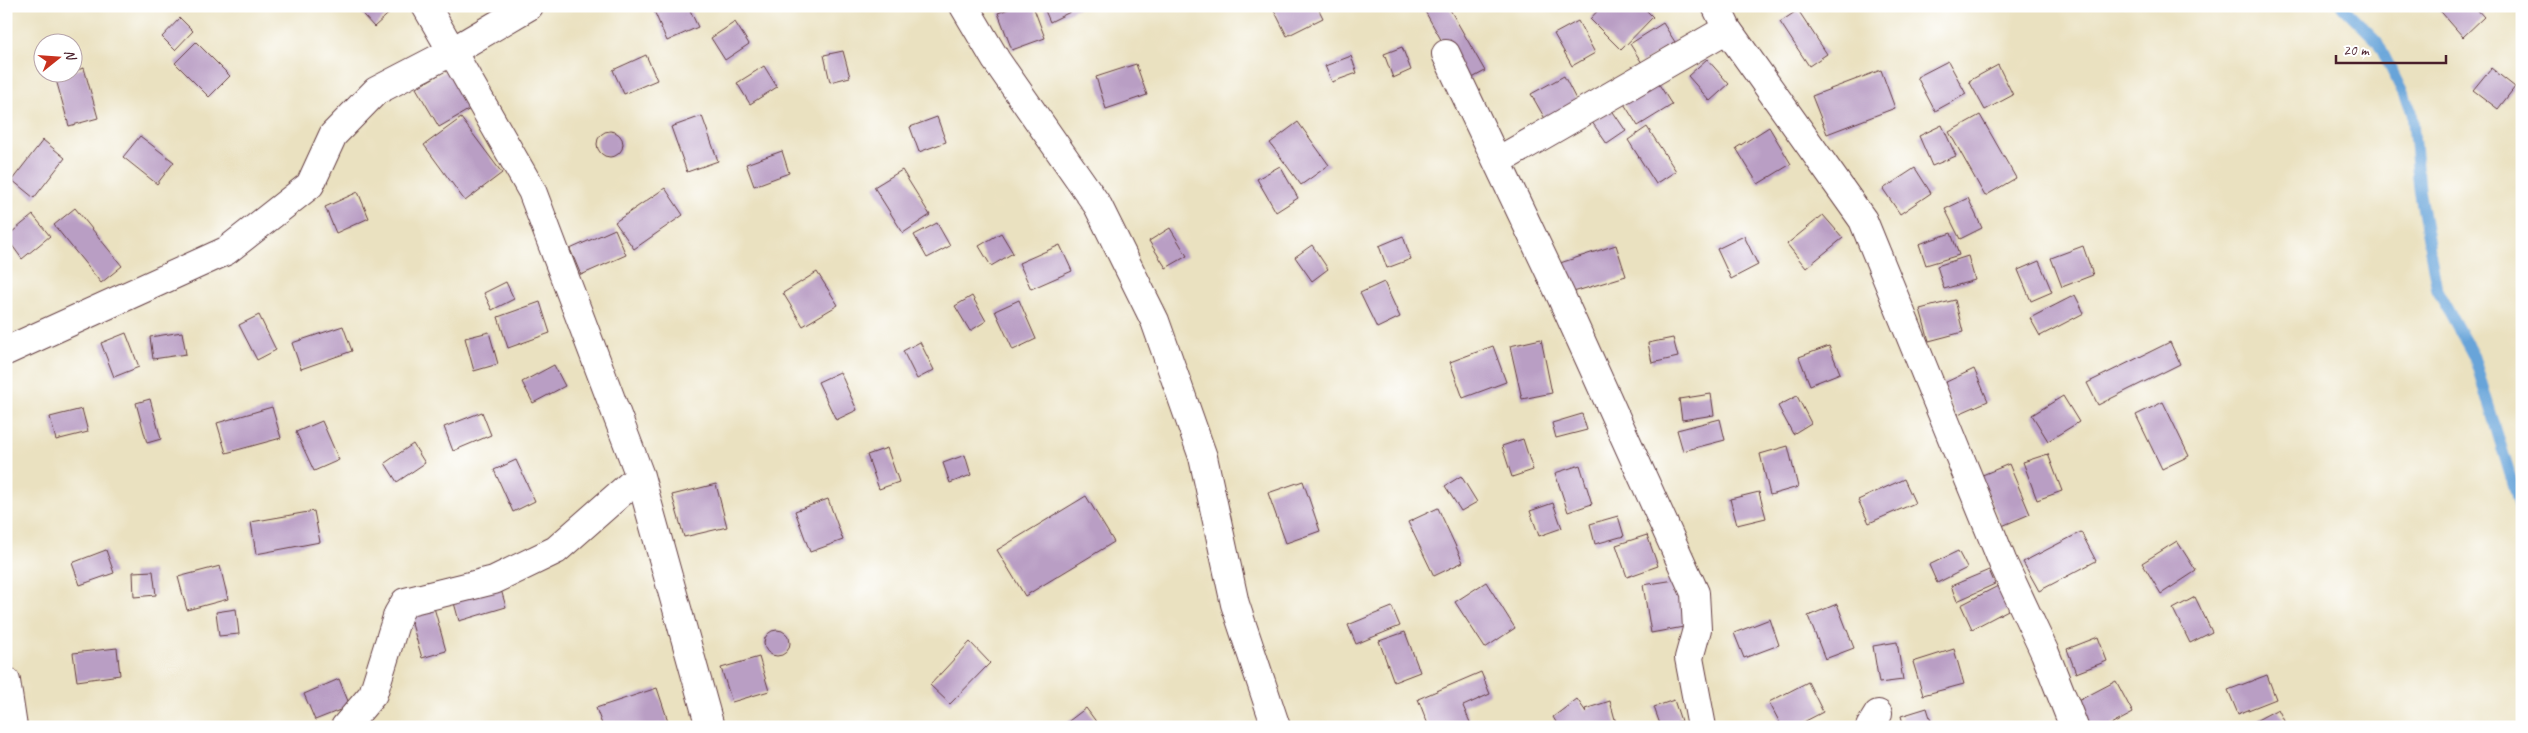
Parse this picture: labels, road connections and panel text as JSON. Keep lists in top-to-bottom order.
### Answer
{
  "scale_bar": "20 m",
  "north": "right"
}
